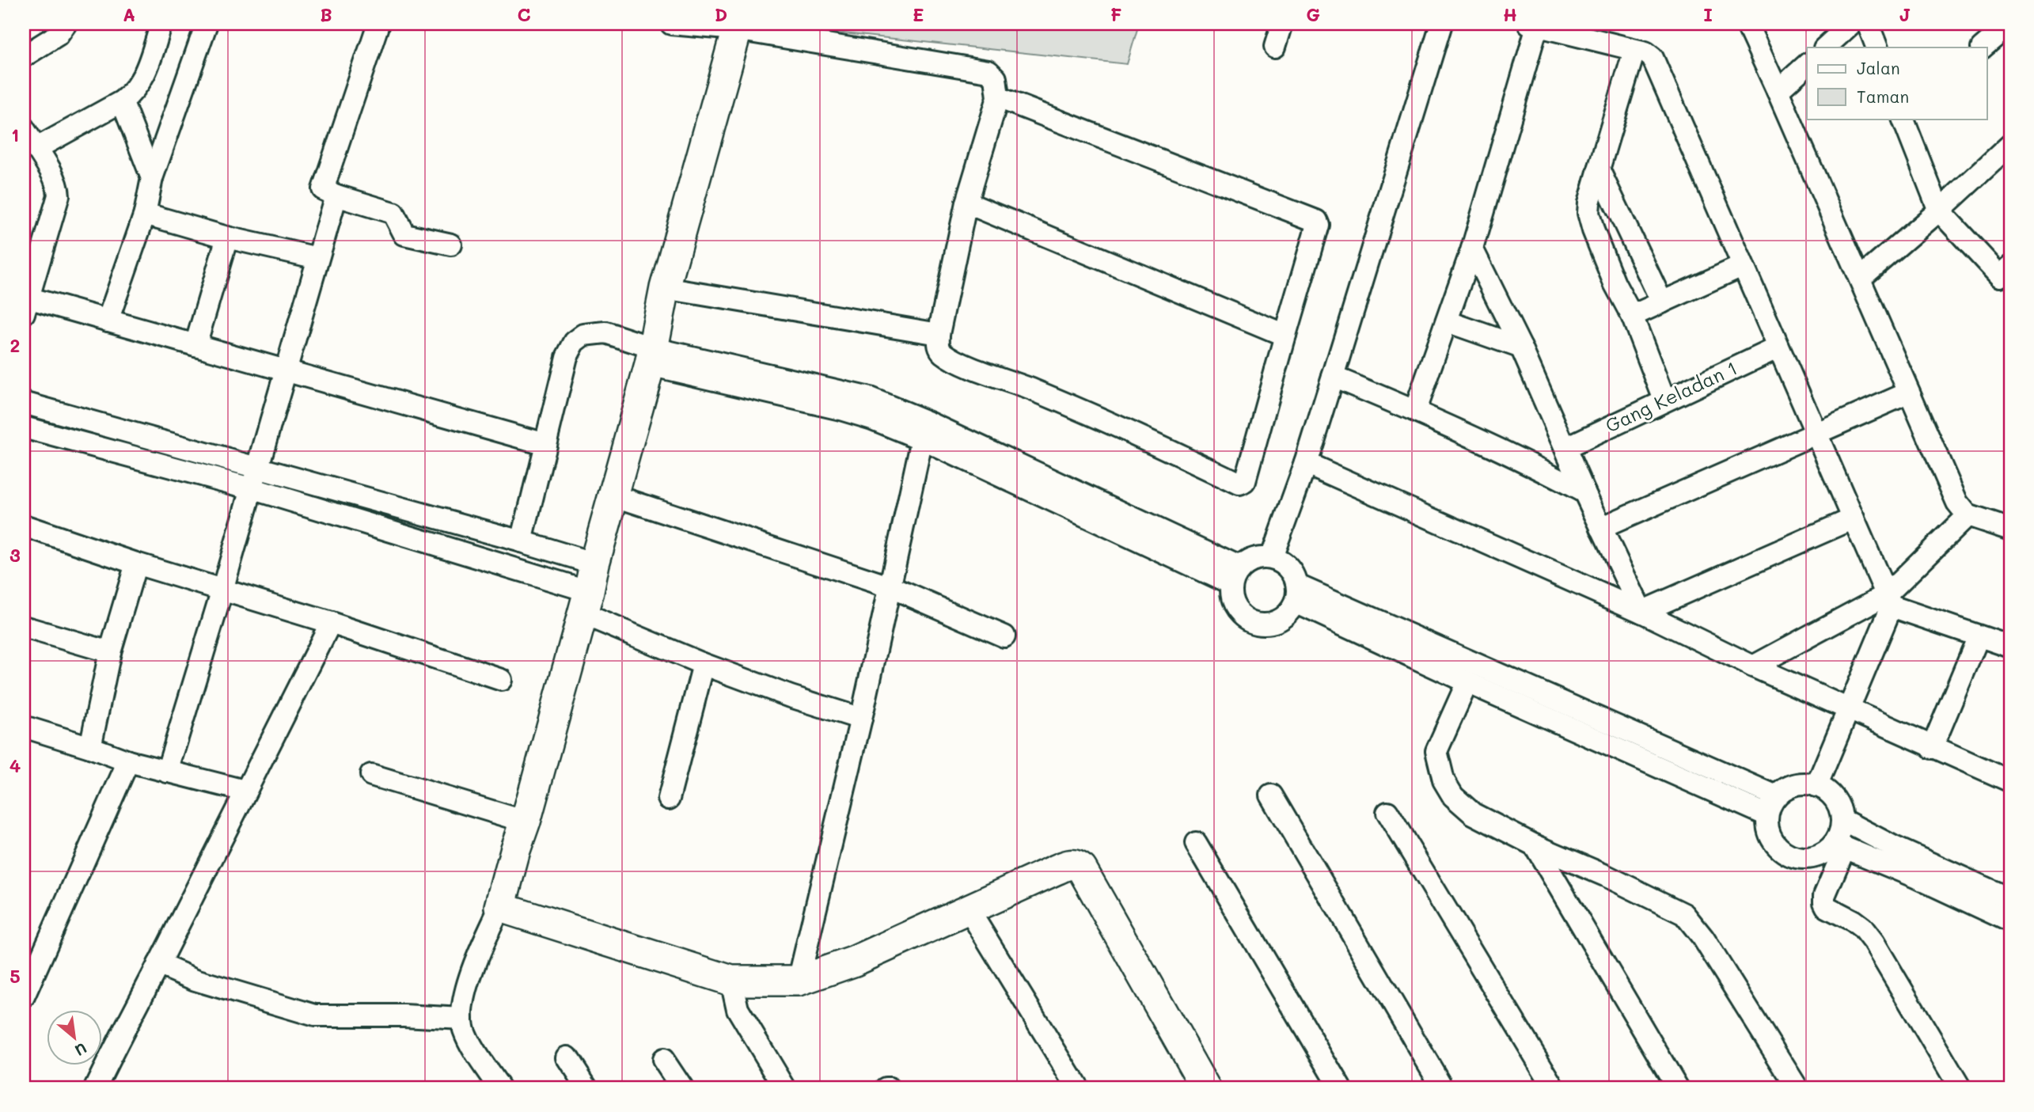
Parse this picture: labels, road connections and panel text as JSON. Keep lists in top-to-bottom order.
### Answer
{
  "streets": {
    "street": ["Gang Keladan 1"]
  },
  "legend": ["Jalan", "Taman"],
  "north": "bottom right",
  "grid": {
    "columns": [
      "A",
      "B",
      "C",
      "D",
      "E",
      "F",
      "G",
      "H",
      "I",
      "J"
    ],
    "rows": [
      "1",
      "2",
      "3",
      "4",
      "5"
    ]
  }
}
